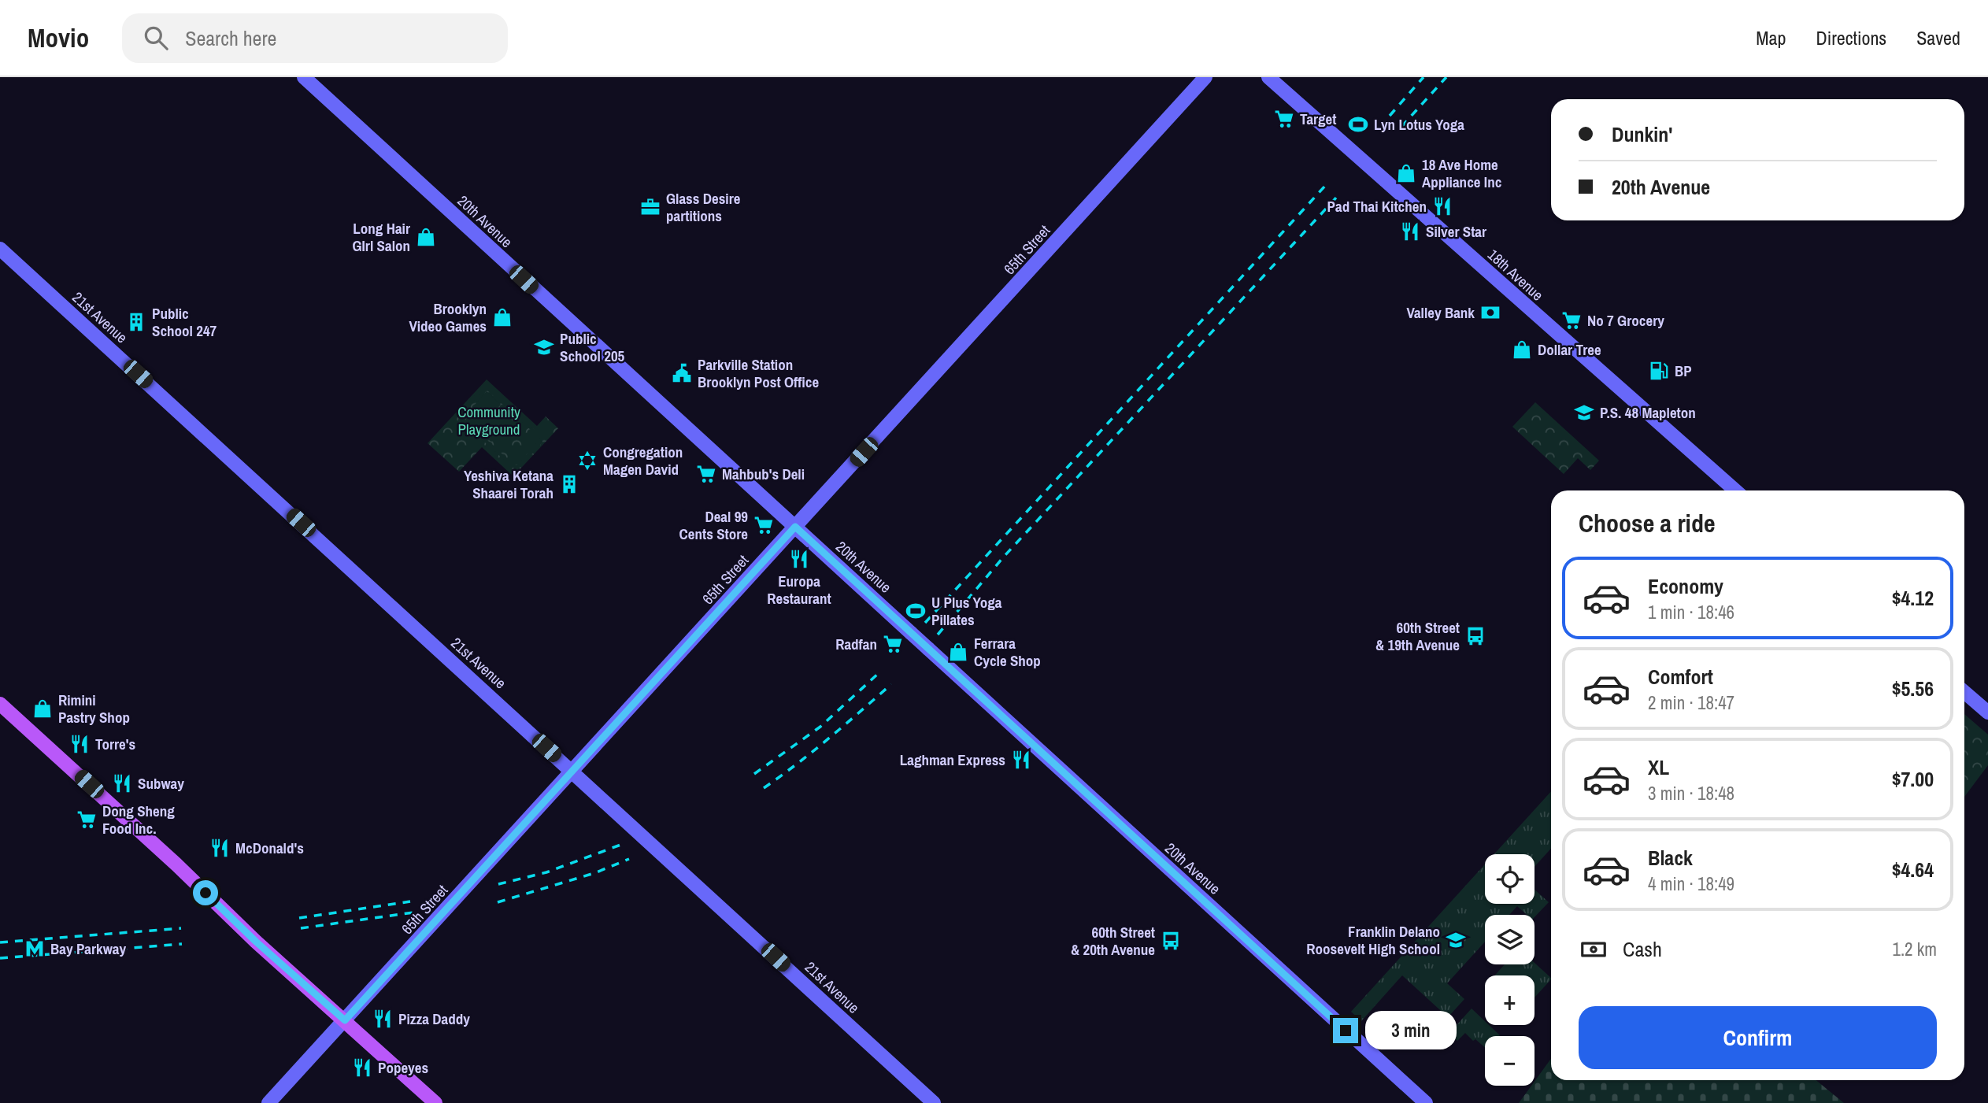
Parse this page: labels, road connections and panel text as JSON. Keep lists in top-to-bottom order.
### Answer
{
  "streets": {
    "street": [
      "20th Avenue",
      "65th Street",
      "18th Avenue",
      "21st Avenue"
    ]
  },
  "crossings": [
    ["20th Avenue", "65th Street"],
    ["65th Street", "21st Avenue"]
  ],
  "parks": ["Community Playground"],
  "places": {
    "supermarket": [
      "Target",
      "No 7 Grocery",
      "Mahbub's Deli",
      "Deal 99 Cents Store",
      "Radfan",
      "Dong Sheng Food Inc."
    ],
    "sports": ["Lyn Lotus Yoga", "U Plus Yoga Pillates"],
    "shop": [
      "18 Ave Home Appliance Inc",
      "Long Hair GIrl Salon",
      "Brooklyn Video Games",
      "Dollar Tree",
      "Ferrara Cycle Shop",
      "Rimini Pastry Shop"
    ],
    "restaurant": [
      "Pad Thai Kitchen",
      "Silver Star",
      "Europa Restaurant",
      "Torre's",
      "Laghman Express",
      "Subway",
      "McDonald's",
      "Pizza Daddy",
      "Popeyes"
    ],
    "office": ["Glass Desire partitions"],
    "bank": ["Valley Bank"],
    "building": ["Public School 247", "Yeshiva Ketana Shaarei Torah"],
    "school or university": ["Public School 205", "P.S. 48 Mapleton", "Franklin Delano Roosevelt High School"],
    "fuel station": ["BP"],
    "public building": ["Parkville Station Brooklyn Post Office"],
    "synagogue": ["Congregation Magen David"],
    "bus stop": ["60th Street & 19th Avenue", "60th Street & 20th Avenue"],
    "metro station": ["Bay Parkway"]
  },
  "page": {
    "header": "Movio",
    "search": "Search here",
    "nav": ["Map", "Directions", "Saved"],
    "banner": ["Dunkin'", "20th Avenue"],
    "heading": "Choose a ride",
    "list": [
      {
        "name": "Economy",
        "note": "1 min · 18:46",
        "value": "$4.12"
      },
      {
        "name": "Comfort",
        "note": "2 min · 18:47",
        "value": "$5.56"
      },
      {
        "name": "XL",
        "note": "3 min · 18:48",
        "value": "$7.00"
      },
      {
        "name": "Black",
        "note": "4 min · 18:49",
        "value": "$4.64"
      }
    ],
    "map_buttons": ["+", "−"],
    "pay": ["Cash", "1.2 km"],
    "buttons": "Confirm",
    "bubble": "3 min"
  }
}
